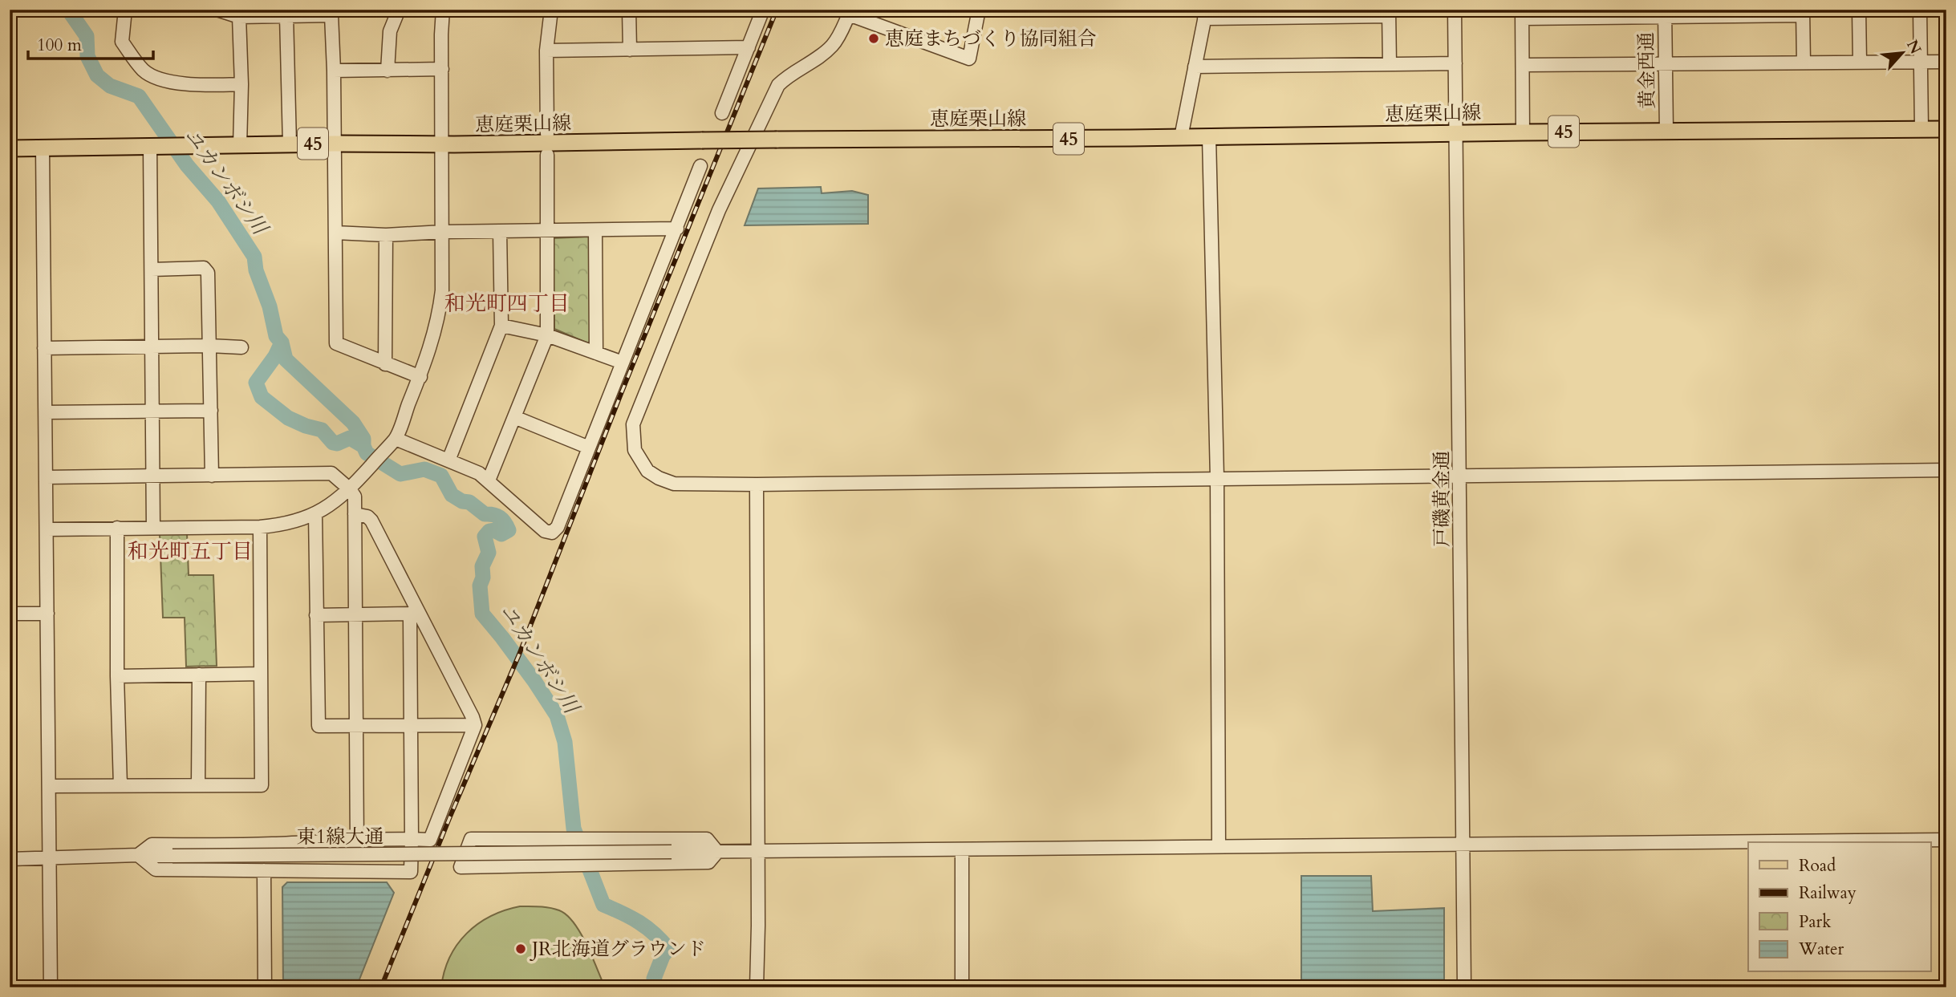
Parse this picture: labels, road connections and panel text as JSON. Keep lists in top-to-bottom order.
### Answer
{
  "streets": {
    "main road": ["恵庭栗山線", "45"],
    "street": ["黄金西通", "戸磯黄金通", "東1線大通"]
  },
  "crossings": [
    ["黄金西通", "恵庭栗山線"],
    ["恵庭栗山線", "戸磯黄金通"],
    ["戸磯黄金通", "東1線大通"]
  ],
  "districts": ["和光町四丁目", "和光町五丁目"],
  "water": ["ユカンボシ川"],
  "places": ["恵庭まちづくり協同組合", "JR北海道グラウンド"],
  "legend": [
    "Road",
    "Railway",
    "Park",
    "Water"
  ],
  "scale_bar": "100 m",
  "north": "top right"
}
